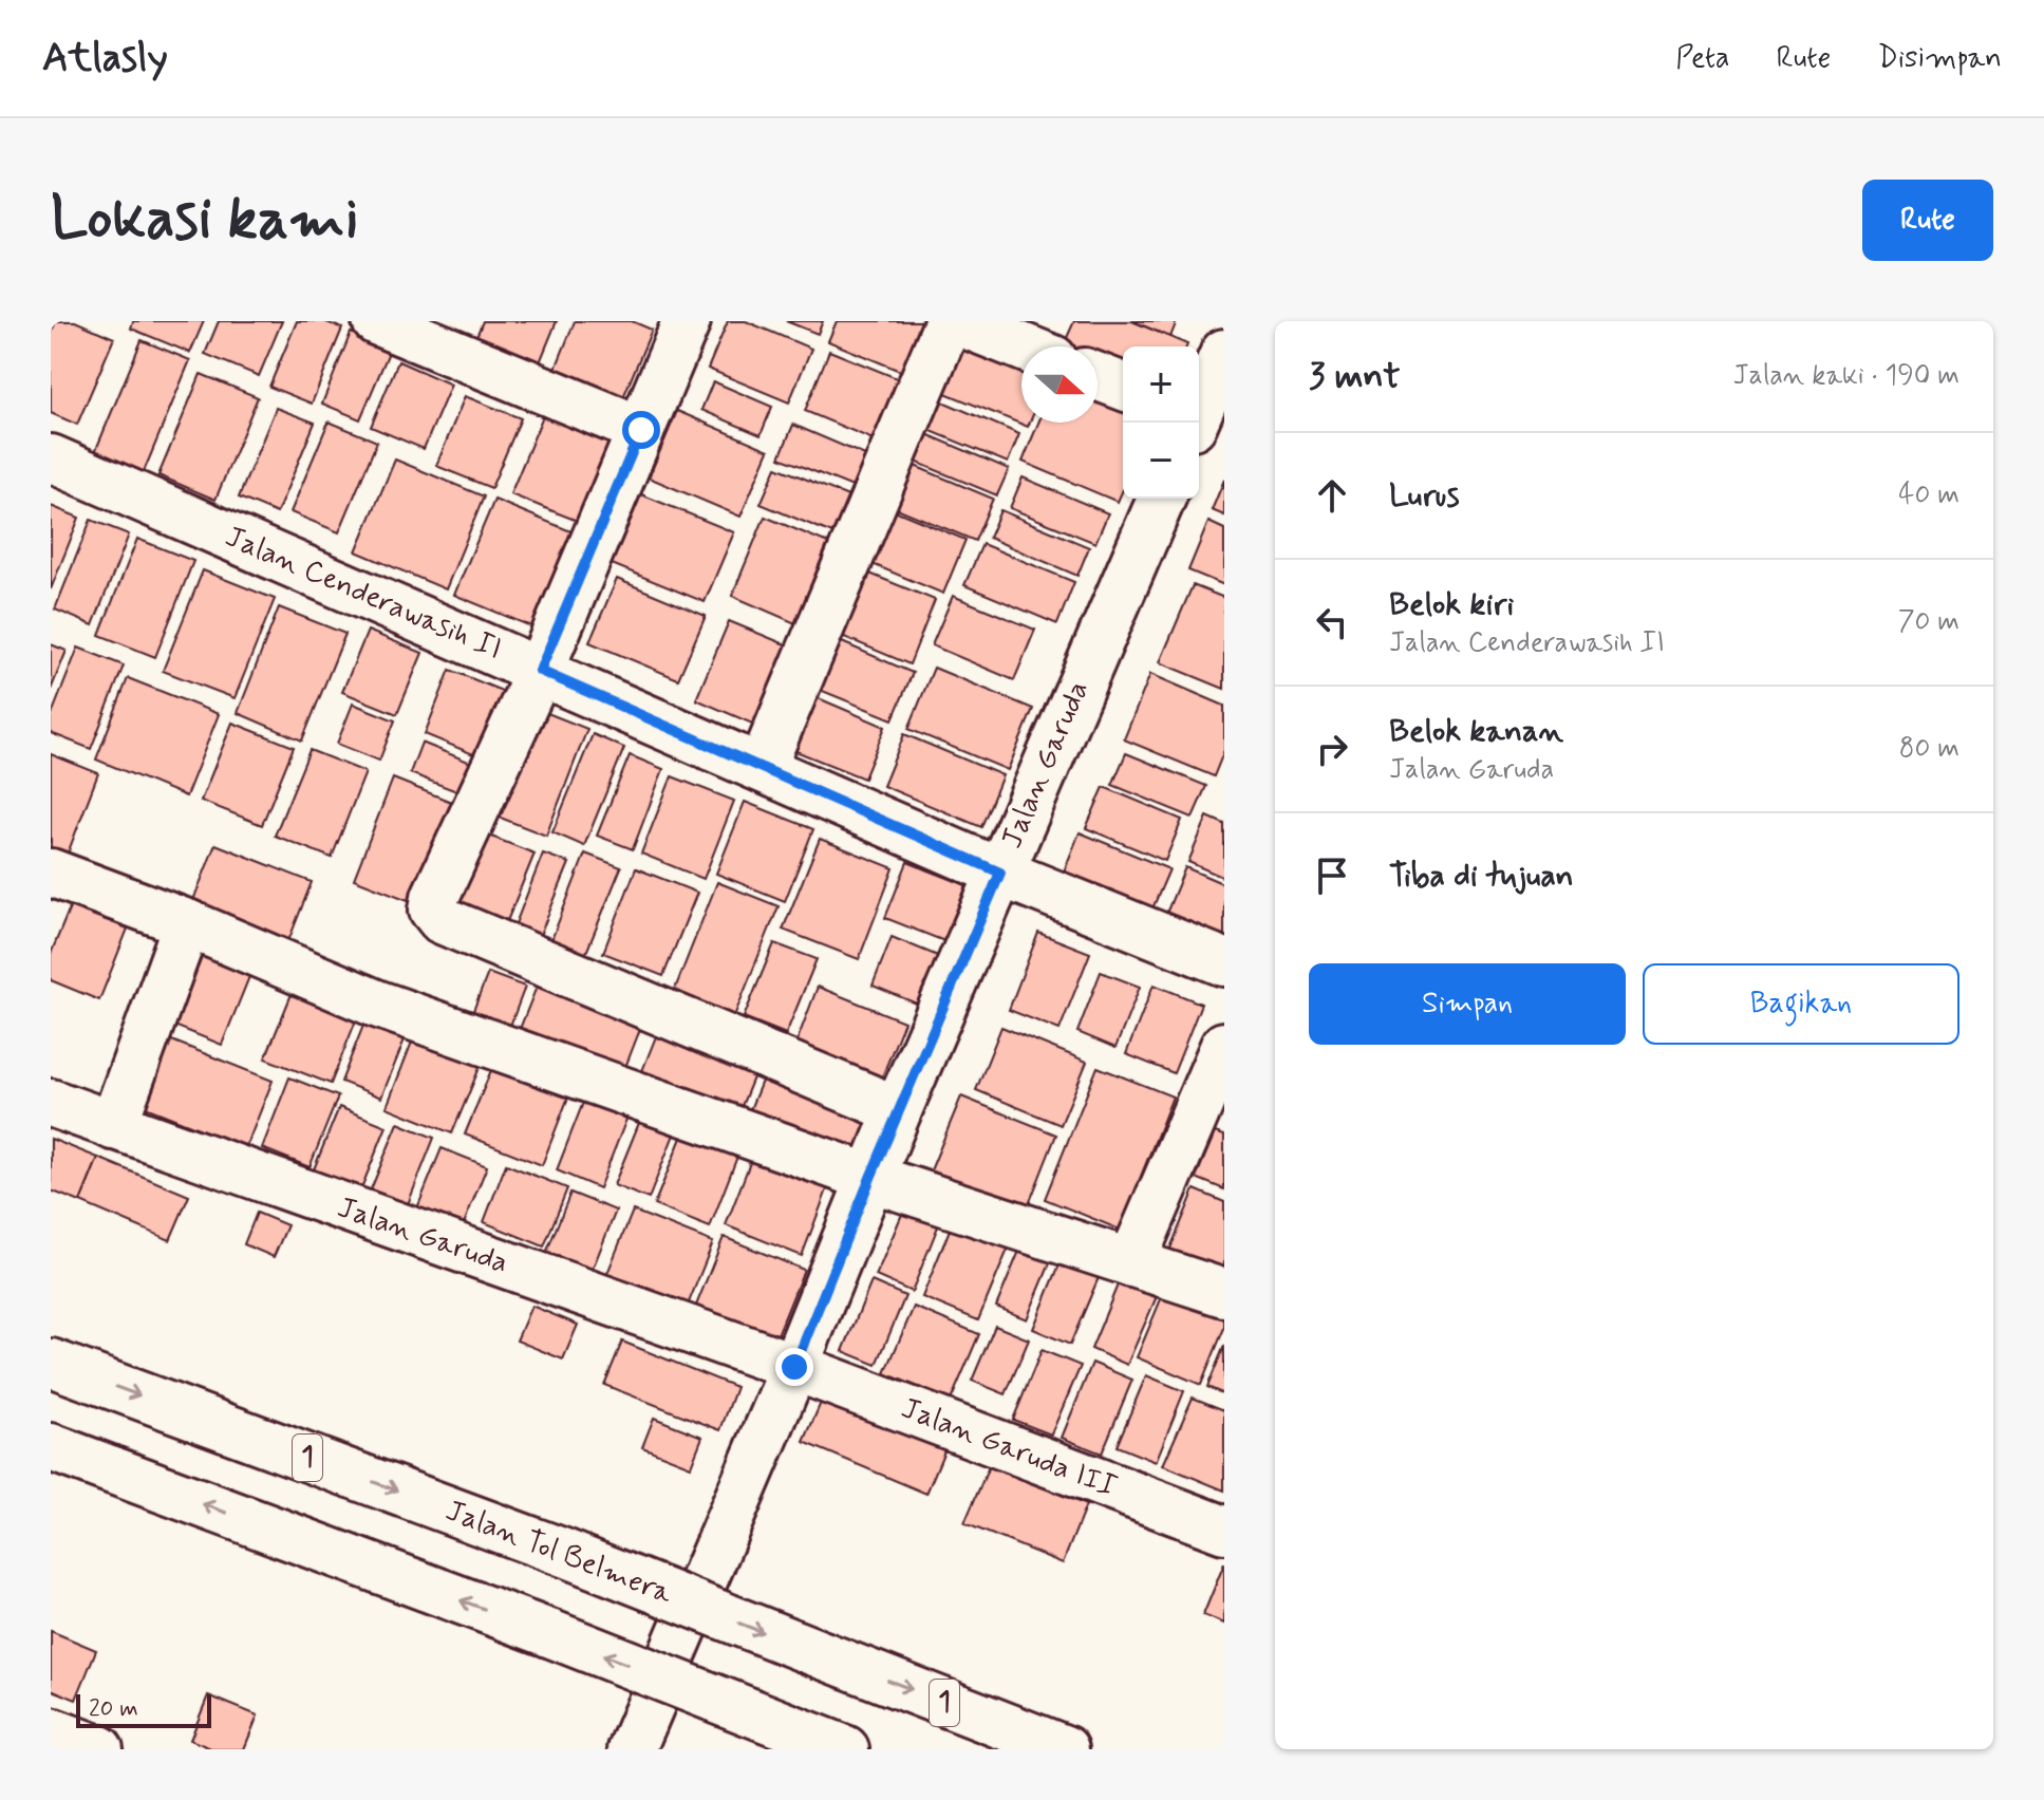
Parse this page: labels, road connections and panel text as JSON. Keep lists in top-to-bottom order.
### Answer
{
  "streets": {
    "main road": [
      "Jalan Cenderawasih II",
      "Jalan Garuda",
      "Jalan Garuda III",
      "1",
      "Jalan Tol Belmera"
    ]
  },
  "crossings": [
    ["Jalan Cenderawasih II", "Jalan Garuda"],
    ["Jalan Garuda", "Jalan Garuda III"]
  ],
  "scale_bar": "20 m",
  "north": "right",
  "page": {
    "header": "Atlasly",
    "nav": ["Peta", "Rute", "Disimpan"],
    "buttons": [
      "Rute",
      ["Simpan", "Bagikan"]
    ],
    "title": "Lokasi kami",
    "heading": ["3 mnt", "Jalan kaki · 190 m"],
    "map_buttons": ["+", "−"],
    "list": [
      ["Lurus", "40 m"],
      ["Belok kiri", "Jalan Cenderawasih II", "70 m"],
      ["Belok kanan", "Jalan Garuda", "80 m"],
      "Tiba di tujuan"
    ],
    "scale": "20 m"
  }
}
